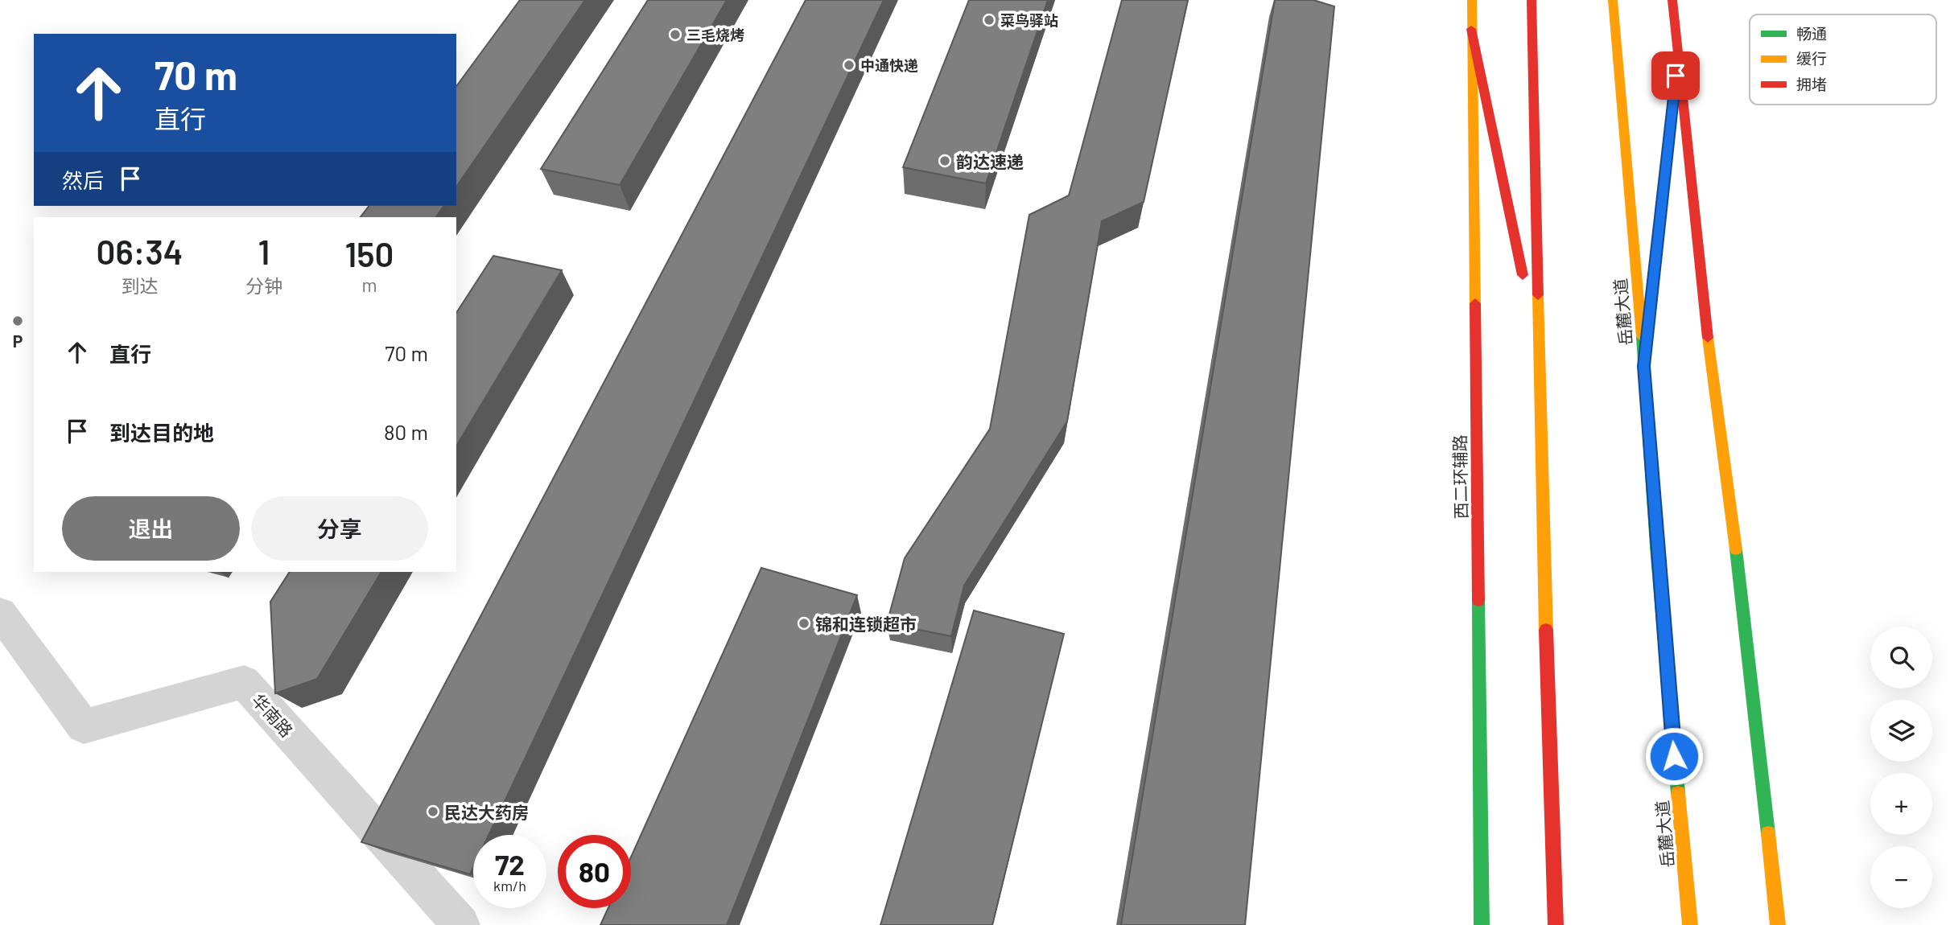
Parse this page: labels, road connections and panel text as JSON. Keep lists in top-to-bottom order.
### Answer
{
  "streets": {
    "main road": ["岳麓大道", "西二环辅路"],
    "street": ["华南路"]
  },
  "places": [
    "菜鸟驿站",
    "三毛烧烤",
    "中通快递",
    "韵达速递",
    "P",
    "锦和连锁超市",
    "民达大药房"
  ],
  "legend": ["畅通", "缓行", "拥堵"],
  "page": {
    "turn": ["70 m", "直行"],
    "then": "然后",
    "eta": [
      "06:34",
      "到达",
      "1",
      "分钟",
      "150",
      "m"
    ],
    "list": [
      {
        "name": "直行",
        "value": "70 m"
      },
      {
        "name": "到达目的地",
        "value": "80 m"
      }
    ],
    "buttons": ["退出", "分享"],
    "map_buttons": ["+", "−"],
    "speed": "72 km/h",
    "limit": "80"
  }
}
